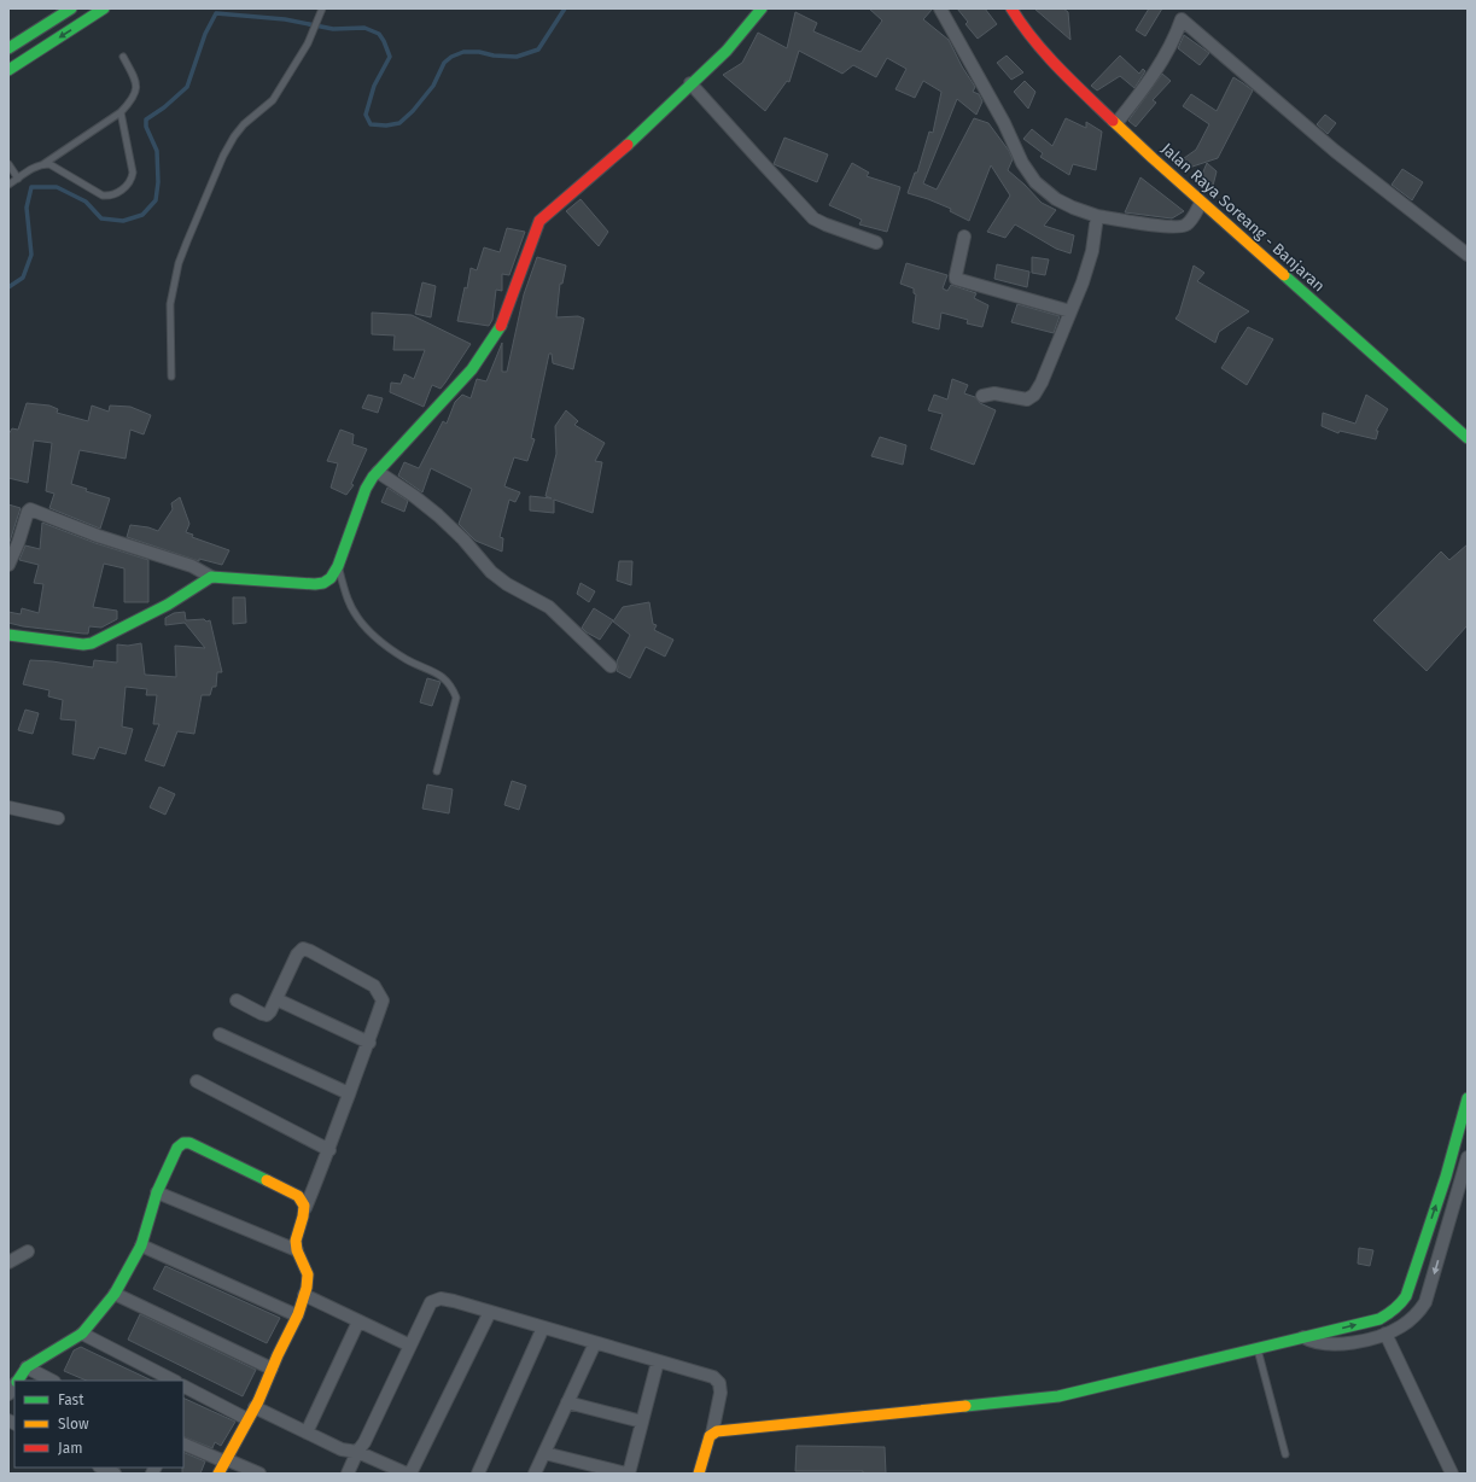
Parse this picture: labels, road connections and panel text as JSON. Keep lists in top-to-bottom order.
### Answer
{
  "streets": {
    "street": ["Jalan Raya Soreang - Banjaran"]
  },
  "legend": ["Fast", "Slow", "Jam"]
}
